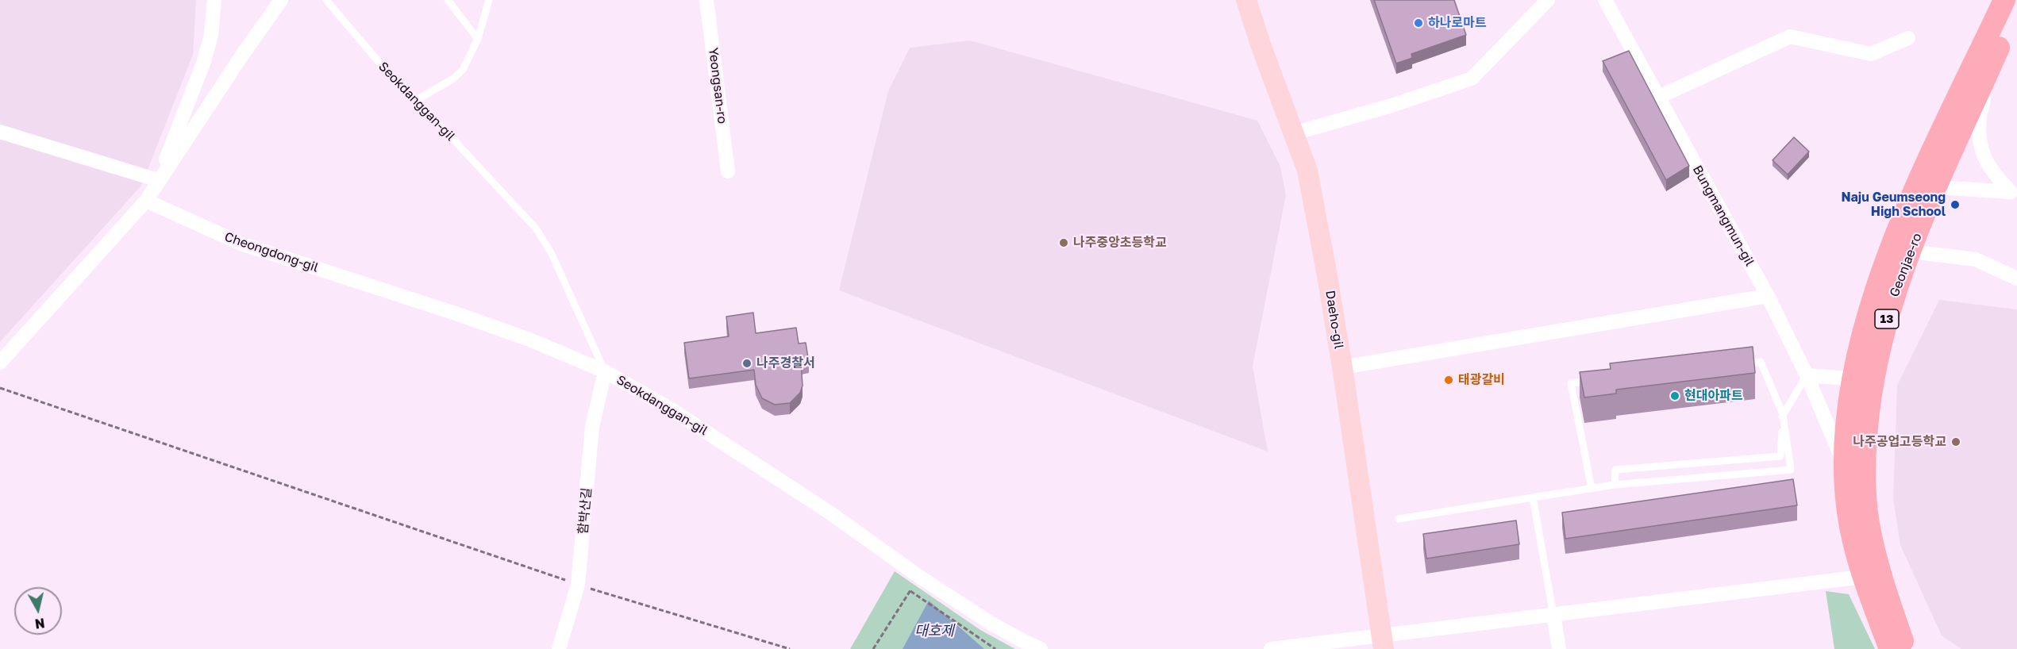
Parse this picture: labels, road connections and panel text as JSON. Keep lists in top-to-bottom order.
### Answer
{
  "streets": {
    "main road": ["Geonjae-ro", "13"],
    "street": [
      "Yeongsan-ro",
      "Seokdanggan-gil",
      "Bungmangmun-gil",
      "Cheongdong-gil",
      "Daeho-gil",
      "함박산길"
    ]
  },
  "crossings": [
    ["Seokdanggan-gil", "Cheongdong-gil"],
    ["Seokdanggan-gil", "함박산길"],
    ["Bungmangmun-gil", "Geonjae-ro"],
    ["Cheongdong-gil", "함박산길"]
  ],
  "water": ["대호제"],
  "places": [
    "하나로마트",
    "Naju Geumseong High School",
    "나주중앙초등학교",
    "나주경찰서",
    "태광갈비",
    "현대아파트",
    "나주공업고등학교"
  ],
  "north": "bottom"
}
